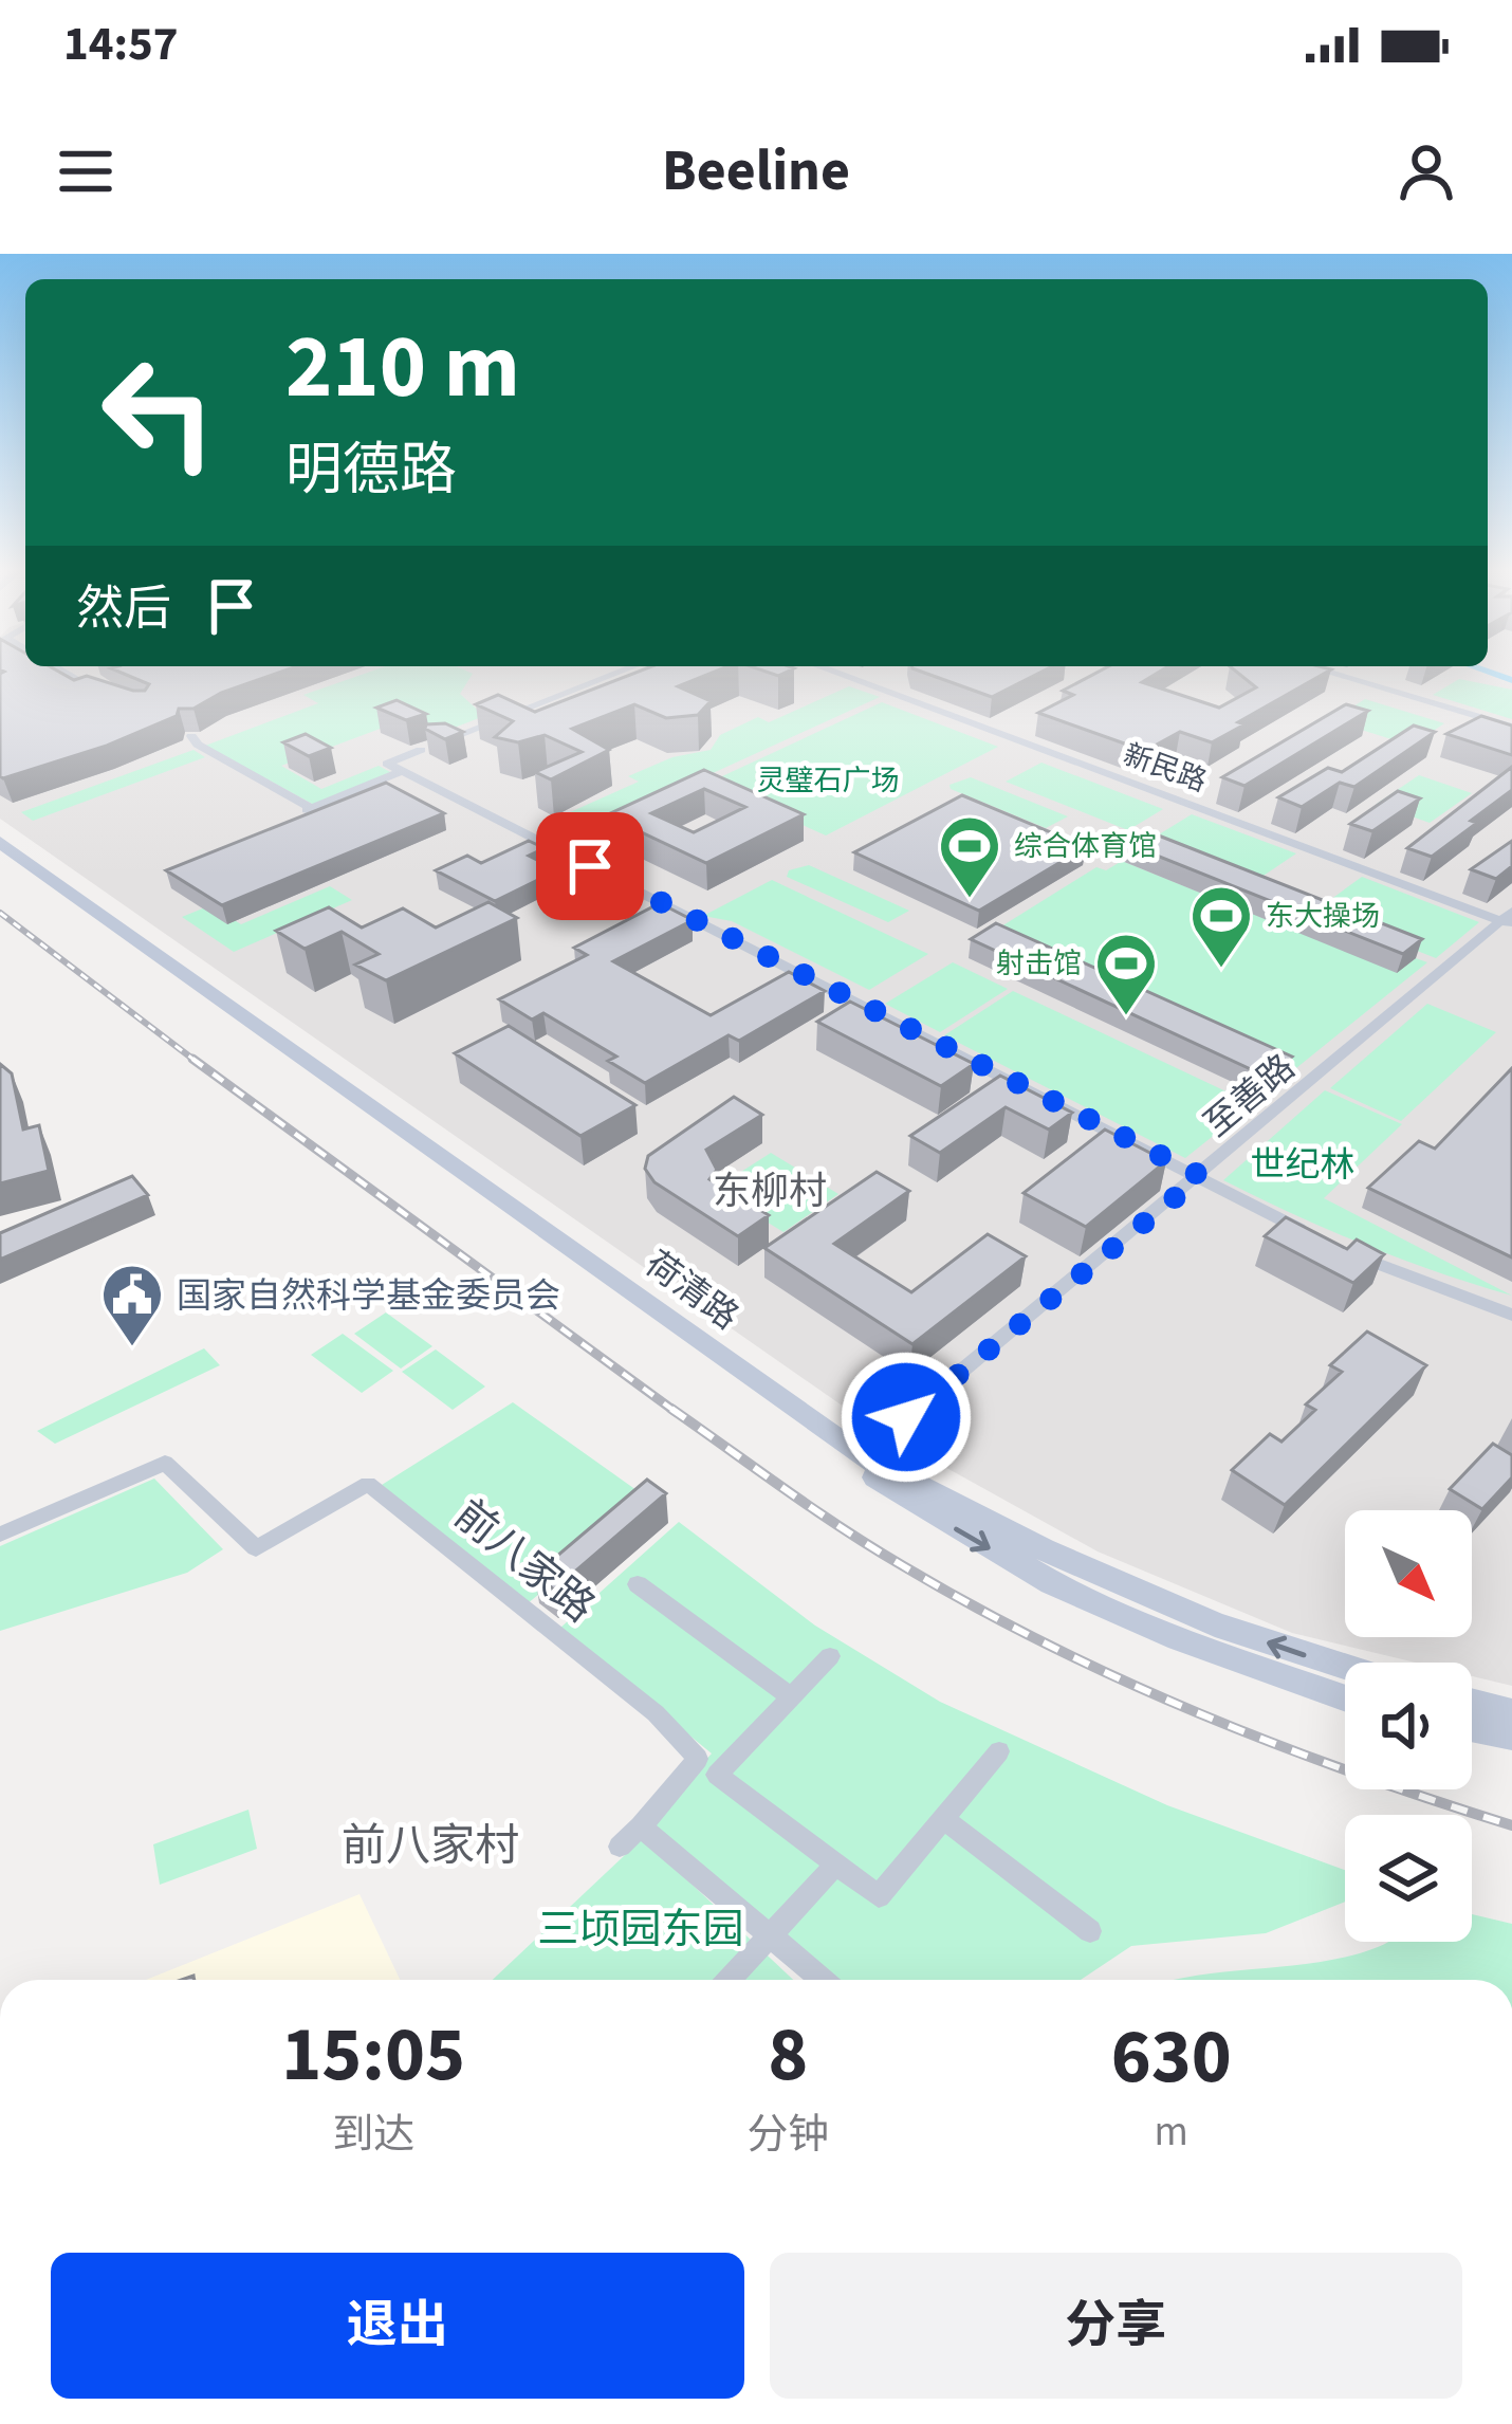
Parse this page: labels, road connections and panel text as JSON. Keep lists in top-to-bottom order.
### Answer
{
  "streets": {
    "main road": ["荷清路"],
    "street": ["新民路", "至善路", "前八家路"]
  },
  "crossings": [
    ["新民路", "至善路"]
  ],
  "districts": ["东柳村", "前八家村"],
  "parks": ["灵璧石广场", "世纪林", "三顷园东园"],
  "places": {
    "sports": ["综合体育馆", "东大操场", "射击馆"],
    "public building": ["国家自然科学基金委员会"]
  },
  "north": "bottom right",
  "page": {
    "status": "14:57",
    "header": "Beeline",
    "turn": ["210 m", "明德路"],
    "then": "然后",
    "eta": [
      "15:05",
      "到达",
      "8",
      "分钟",
      "630",
      "m"
    ],
    "buttons": ["退出", "分享"]
  }
}
